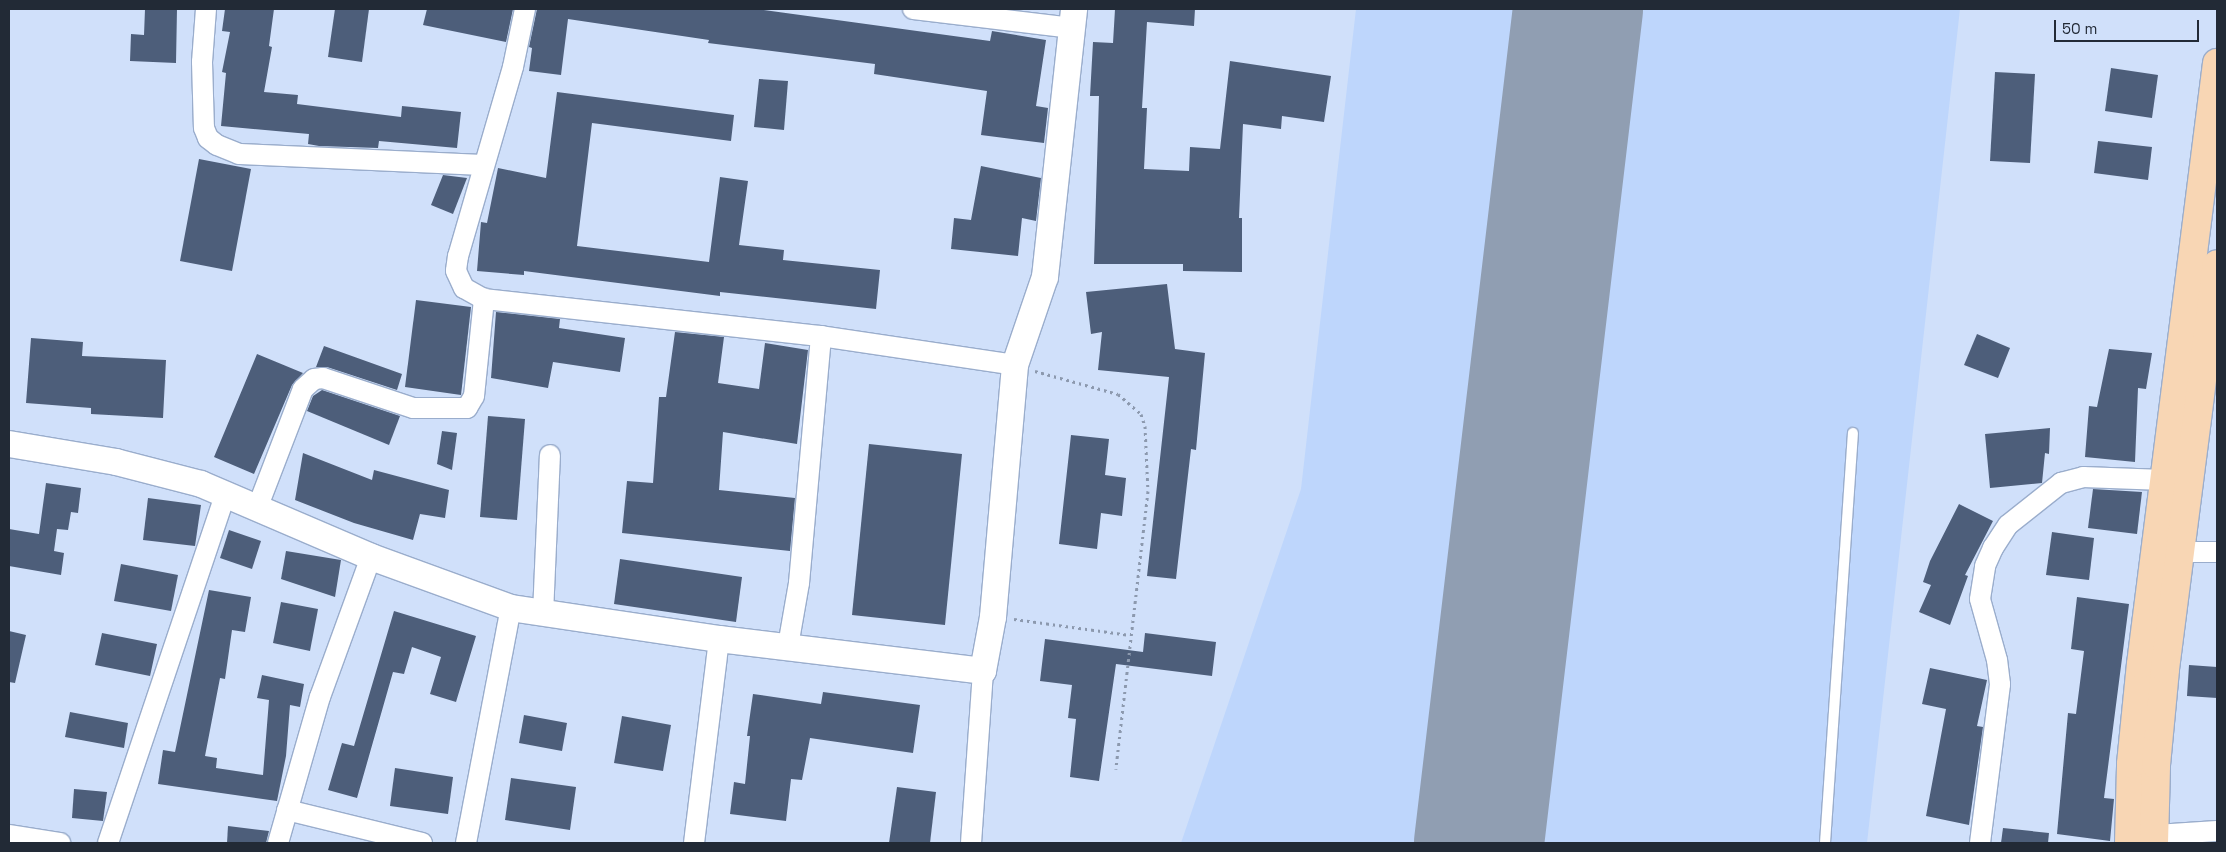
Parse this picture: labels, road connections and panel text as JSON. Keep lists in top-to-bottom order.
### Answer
{
  "scale_bar": "50 m"
}
